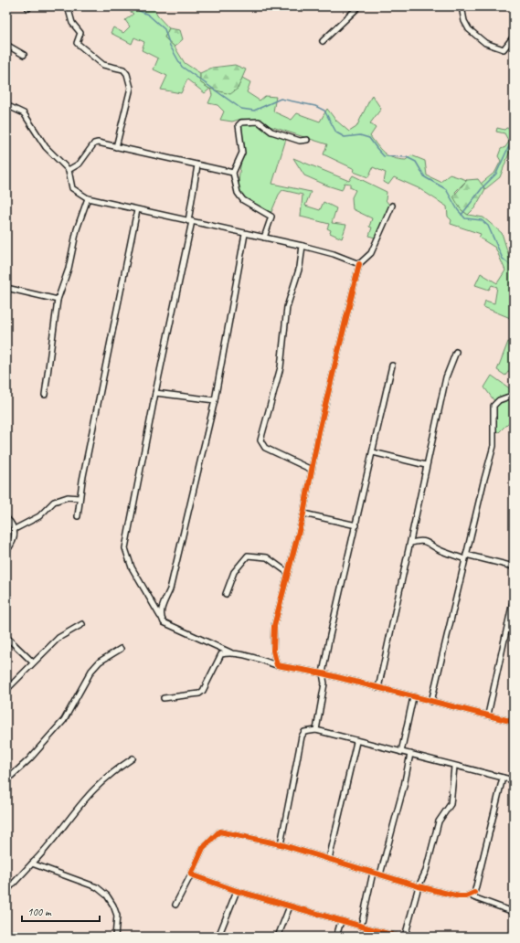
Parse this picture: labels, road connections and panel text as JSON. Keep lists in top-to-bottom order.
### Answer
{
  "scale_bar": "100 m"
}
